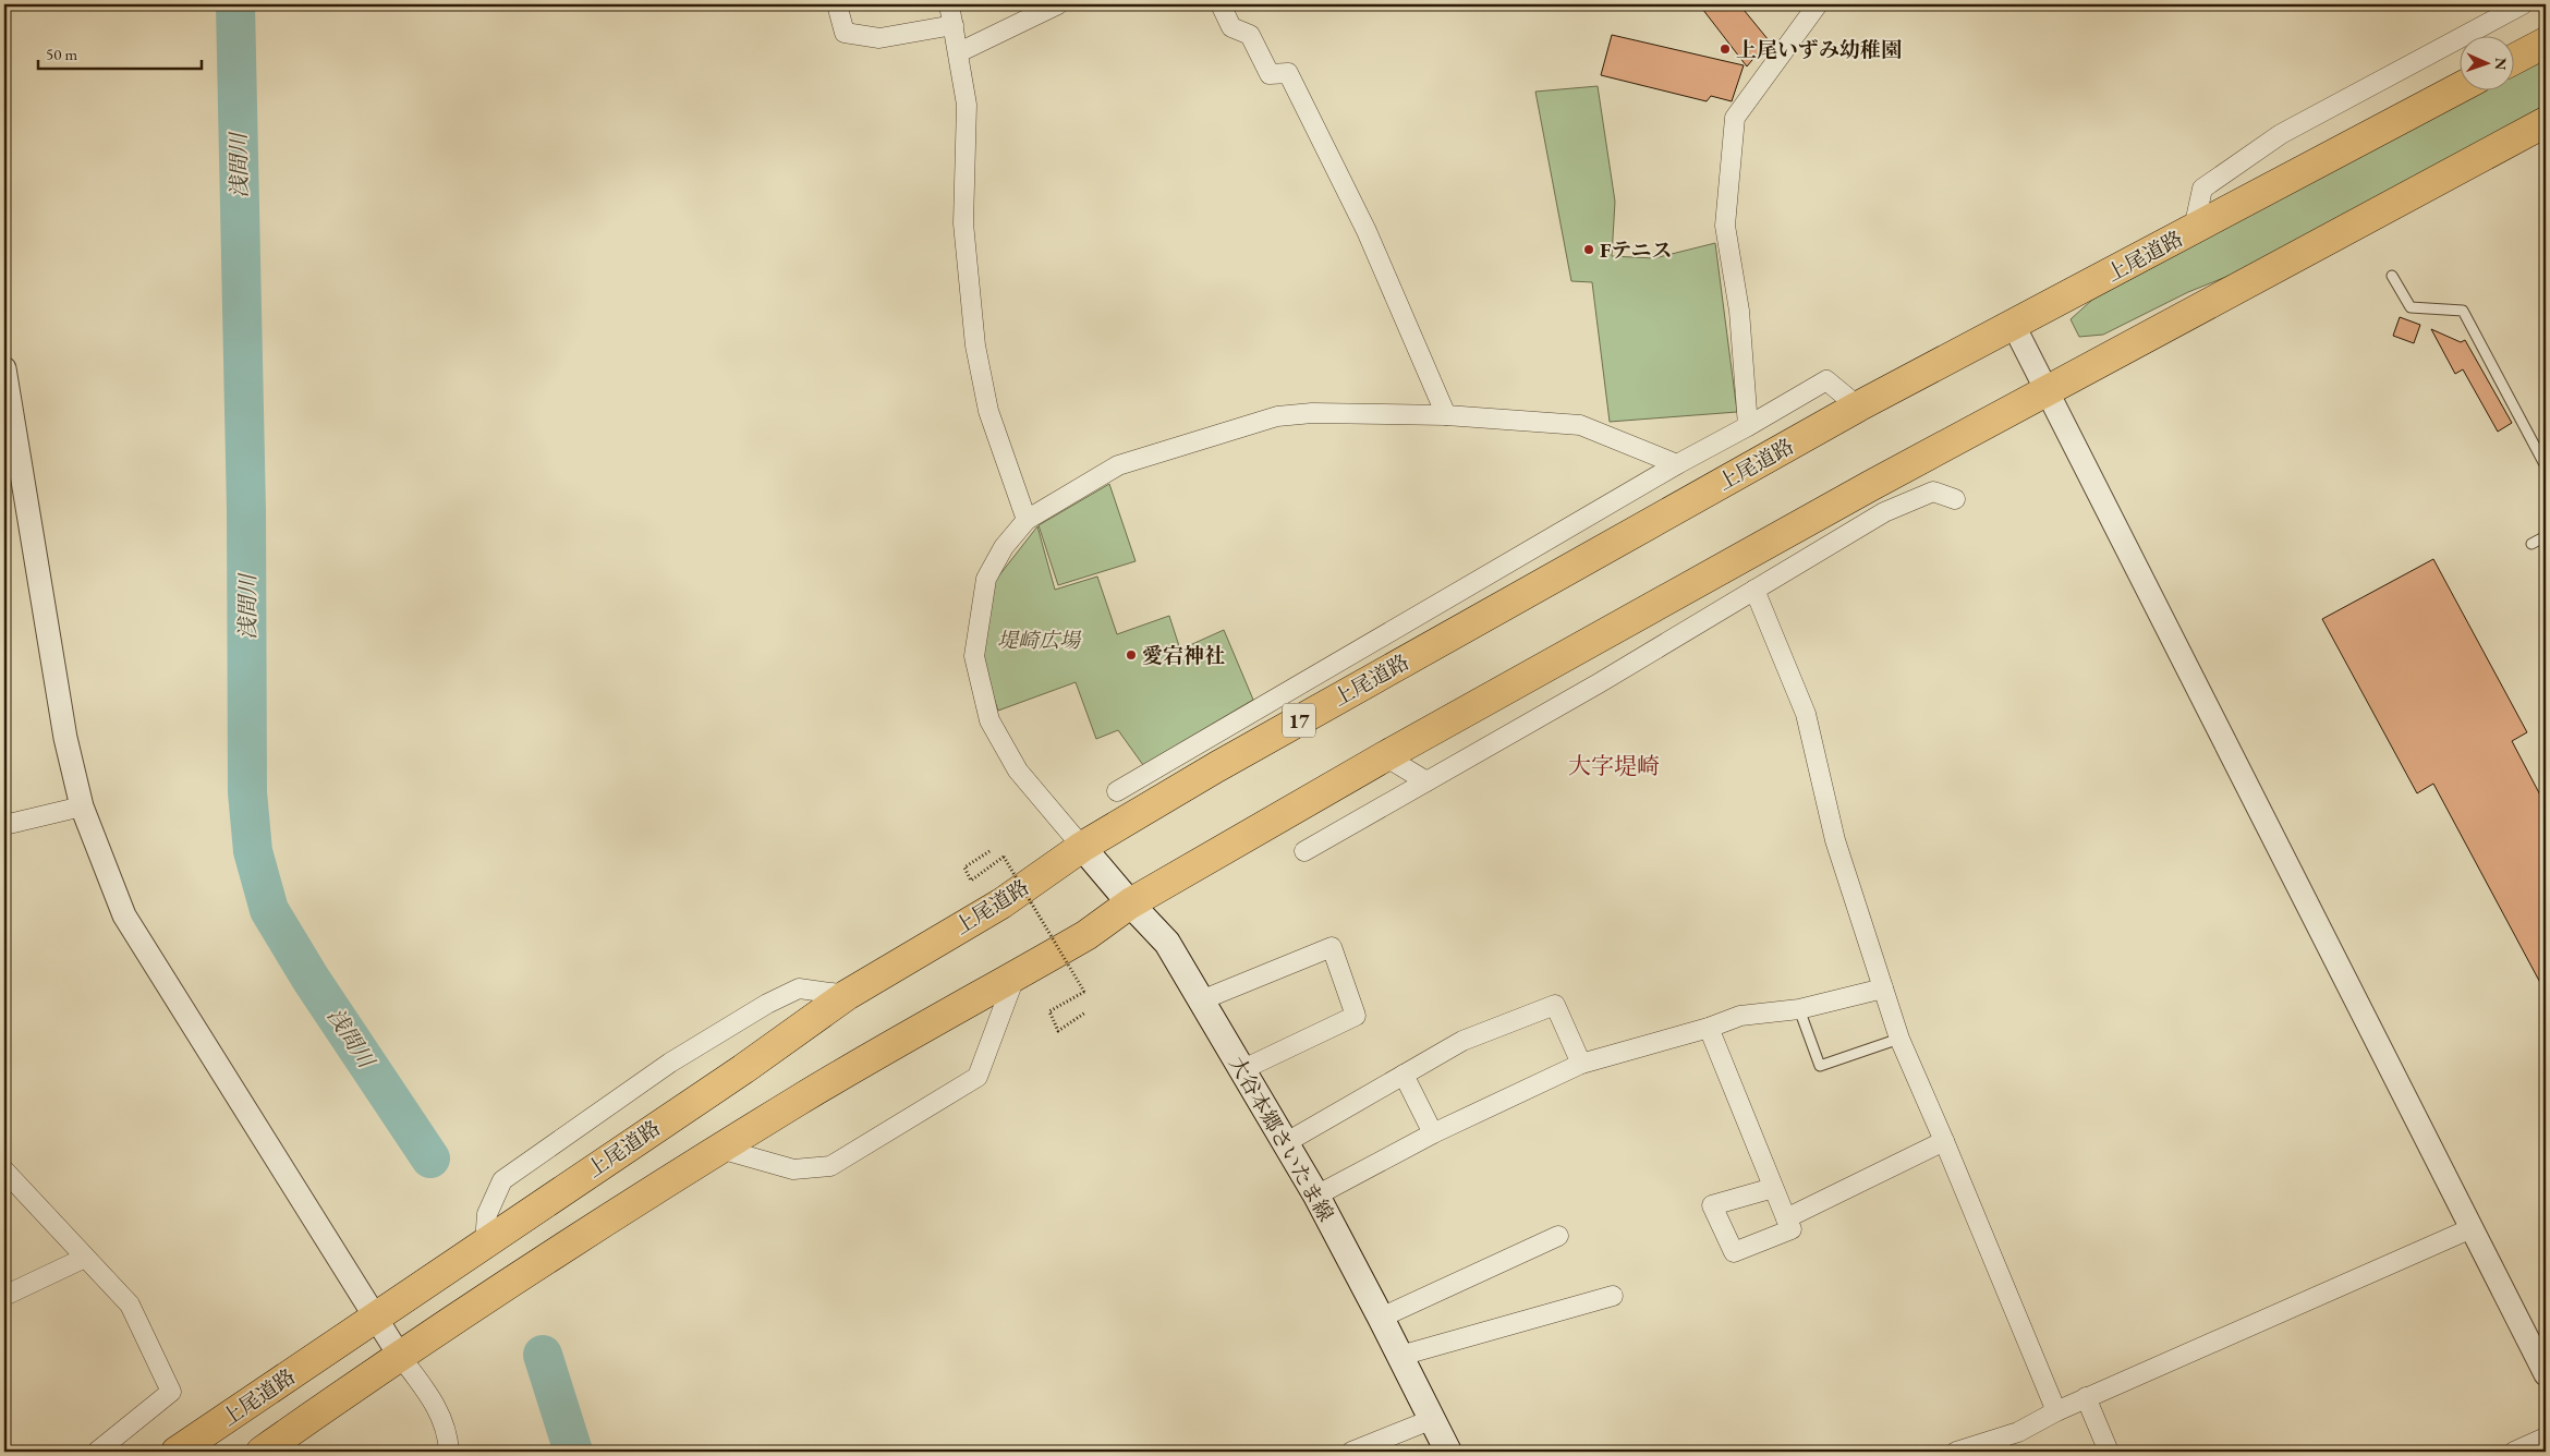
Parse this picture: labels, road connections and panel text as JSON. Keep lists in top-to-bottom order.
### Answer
{
  "streets": {
    "highway": ["上尾道路", "17"],
    "main road": ["大谷本郷さいたま線"]
  },
  "crossings": [
    ["上尾道路", "大谷本郷さいたま線"]
  ],
  "districts": ["大字堤崎"],
  "water": ["浅間川"],
  "parks": ["堤崎広場"],
  "places": ["上尾いずみ幼稚園", "Fテニス", "愛宕神社"],
  "scale_bar": "50 m",
  "north": "right"
}
